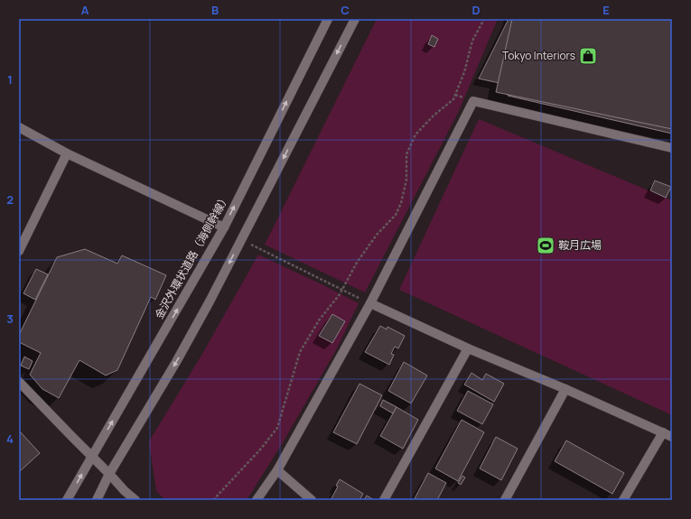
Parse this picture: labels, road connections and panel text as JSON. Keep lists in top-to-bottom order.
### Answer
{
  "streets": {
    "street": ["金沢外環状道路（海側幹線）"]
  },
  "places": {
    "shop": ["Tokyo Interiors"],
    "sports": ["鞍月広場"]
  },
  "grid": {
    "columns": [
      "A",
      "B",
      "C",
      "D",
      "E"
    ],
    "rows": [
      "1",
      "2",
      "3",
      "4"
    ]
  }
}
